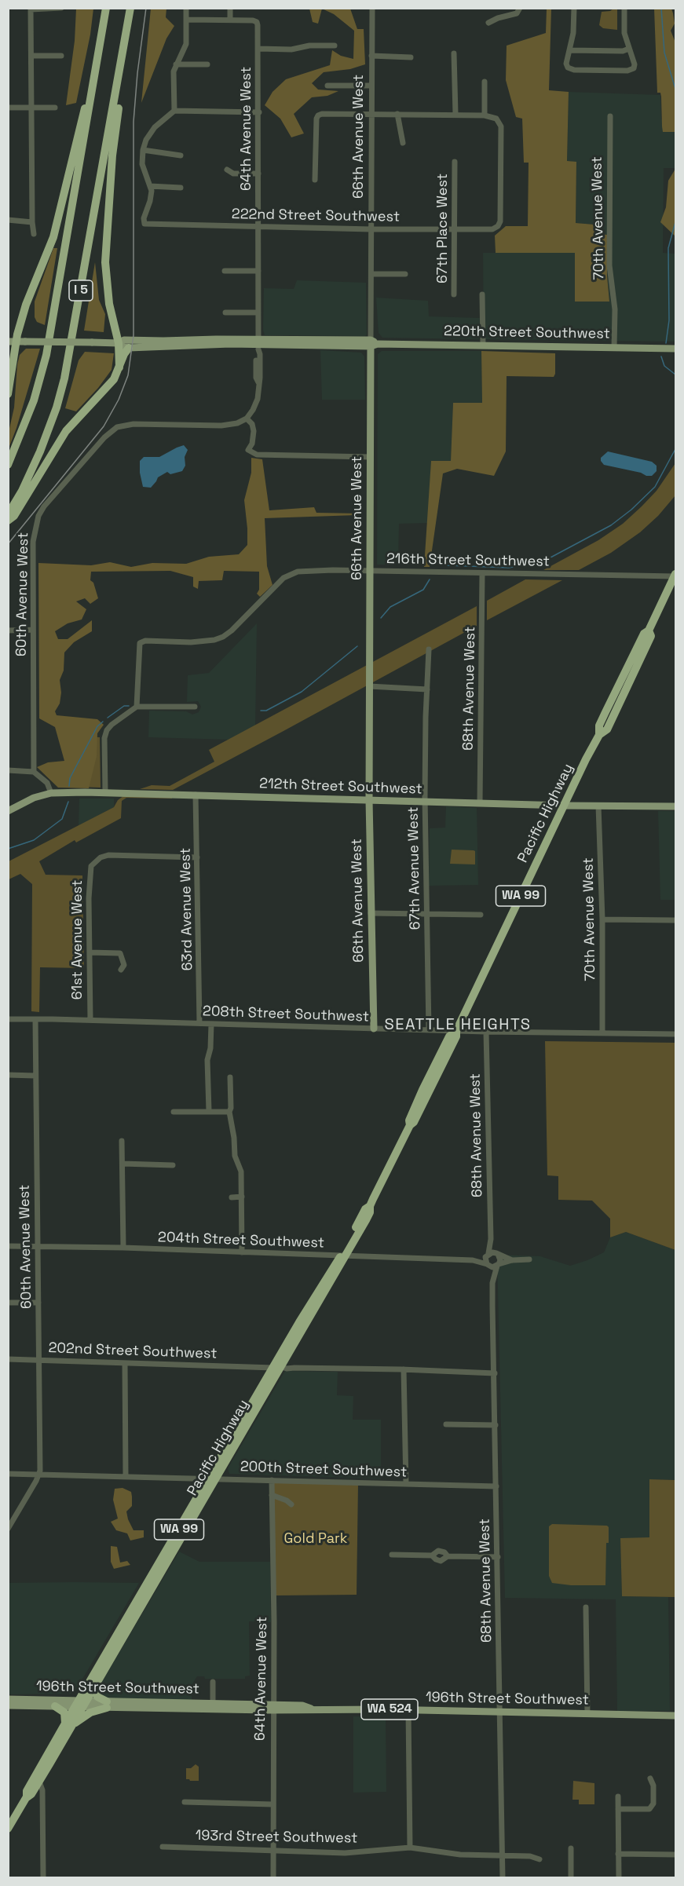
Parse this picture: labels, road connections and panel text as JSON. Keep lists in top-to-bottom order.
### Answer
{
  "streets": {
    "highway": ["I 5", "Pacific Highway", "WA 99"],
    "main road": [
      "66th Avenue West",
      "220th Street Southwest",
      "212th Street Southwest",
      "196th Street Southwest",
      "WA 524"
    ],
    "street": [
      "64th Avenue West",
      "222nd Street Southwest",
      "70th Avenue West",
      "67th Place West",
      "216th Street Southwest",
      "60th Avenue West",
      "68th Avenue West",
      "67th Avenue West",
      "63rd Avenue West",
      "61st Avenue West",
      "208th Street Southwest",
      "204th Street Southwest",
      "202nd Street Southwest",
      "200th Street Southwest",
      "193rd Street Southwest"
    ]
  },
  "crossings": [
    ["64th Avenue West", "222nd Street Southwest"],
    ["64th Avenue West", "220th Street Southwest"],
    ["64th Avenue West", "60th Avenue West"],
    ["64th Avenue West", "200th Street Southwest"],
    ["64th Avenue West", "196th Street Southwest"],
    ["64th Avenue West", "193rd Street Southwest"],
    ["66th Avenue West", "222nd Street Southwest"],
    ["66th Avenue West", "220th Street Southwest"],
    ["66th Avenue West", "216th Street Southwest"],
    ["66th Avenue West", "212th Street Southwest"],
    ["66th Avenue West", "208th Street Southwest"],
    ["222nd Street Southwest", "67th Place West"],
    ["70th Avenue West", "220th Street Southwest"],
    ["70th Avenue West", "212th Street Southwest"],
    ["70th Avenue West", "208th Street Southwest"],
    ["216th Street Southwest", "68th Avenue West"],
    ["216th Street Southwest", "Pacific Highway"],
    ["60th Avenue West", "208th Street Southwest"],
    ["60th Avenue West", "204th Street Southwest"],
    ["60th Avenue West", "202nd Street Southwest"],
    ["60th Avenue West", "200th Street Southwest"],
    ["68th Avenue West", "212th Street Southwest"],
    ["68th Avenue West", "208th Street Southwest"],
    ["68th Avenue West", "204th Street Southwest"],
    ["68th Avenue West", "202nd Street Southwest"],
    ["68th Avenue West", "200th Street Southwest"],
    ["68th Avenue West", "196th Street Southwest"],
    ["68th Avenue West", "193rd Street Southwest"],
    ["212th Street Southwest", "Pacific Highway"],
    ["212th Street Southwest", "67th Avenue West"],
    ["212th Street Southwest", "63rd Avenue West"],
    ["Pacific Highway", "208th Street Southwest"],
    ["Pacific Highway", "204th Street Southwest"],
    ["Pacific Highway", "202nd Street Southwest"],
    ["Pacific Highway", "200th Street Southwest"],
    ["Pacific Highway", "196th Street Southwest"],
    ["67th Avenue West", "208th Street Southwest"],
    ["63rd Avenue West", "61st Avenue West"],
    ["63rd Avenue West", "208th Street Southwest"],
    ["61st Avenue West", "208th Street Southwest"]
  ],
  "districts": ["SEATTLE HEIGHTS"],
  "parks": ["Gold Park"]
}
